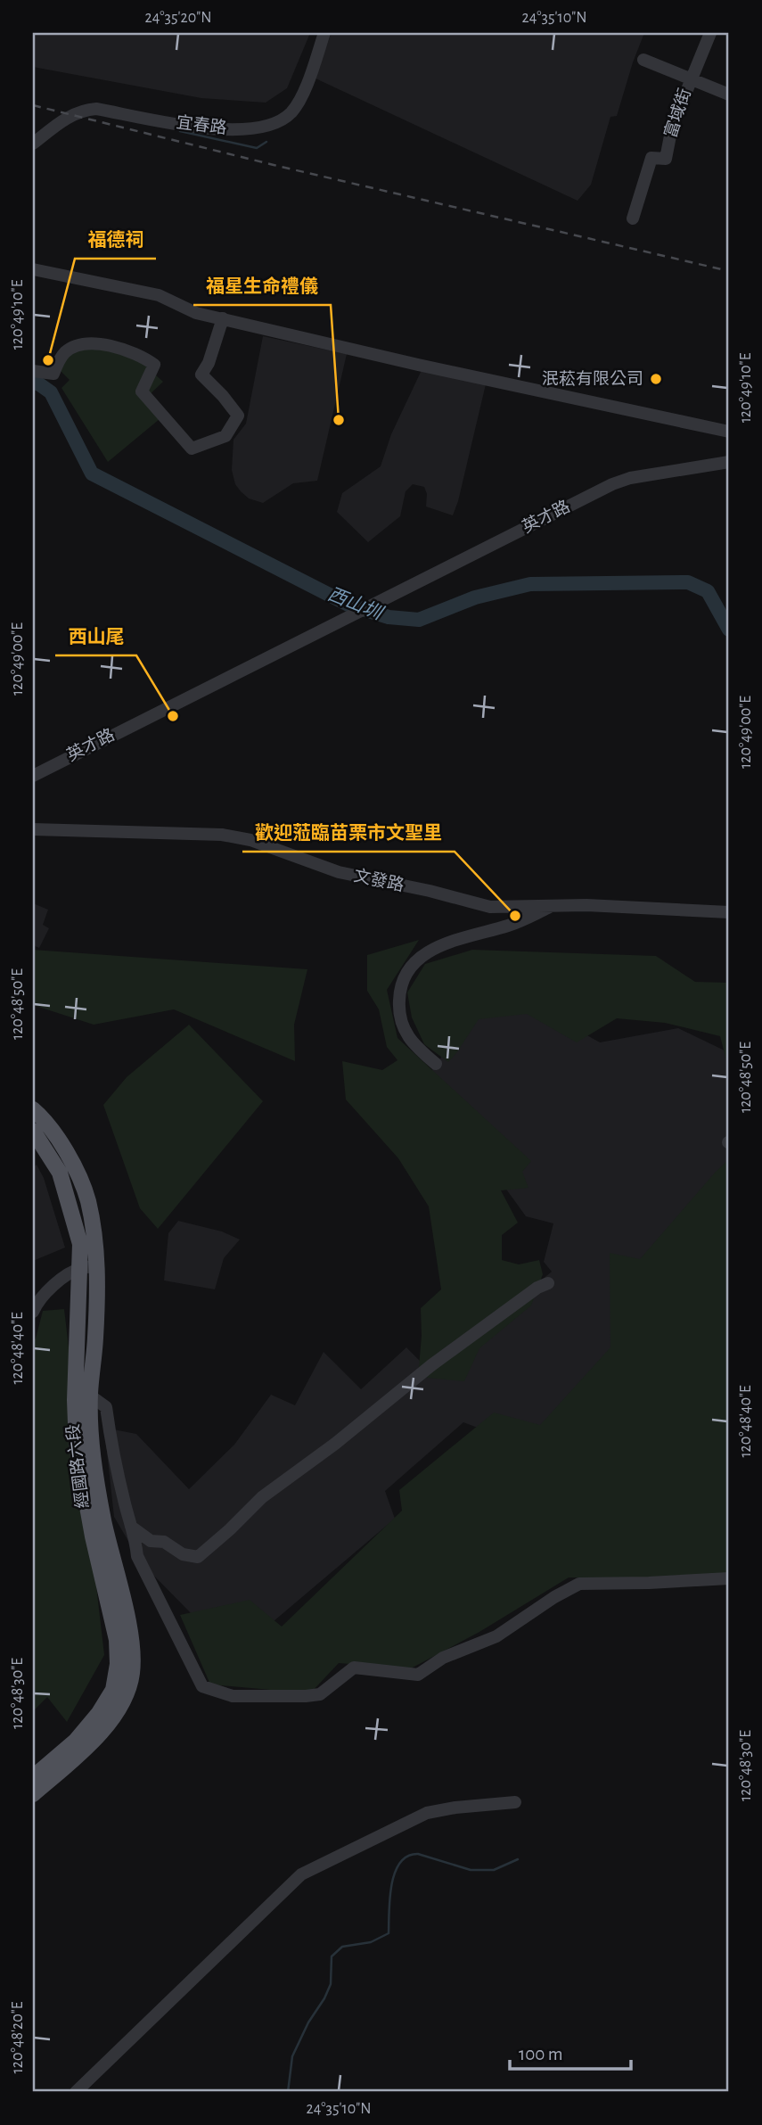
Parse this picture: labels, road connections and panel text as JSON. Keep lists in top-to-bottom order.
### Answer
{
  "streets": {
    "main road": ["經國路六段"],
    "street": [
      "富域街",
      "宜春路",
      "英才路",
      "文發路"
    ]
  },
  "water": ["西山圳"],
  "places": [
    "福德祠",
    "泯菘有限公司",
    "福星生命禮儀",
    "西山尾",
    "歡迎蒞臨苗栗市文聖里"
  ],
  "scale_bar": "100 m",
  "coordinates": [
    "24°35'20\"N",
    "24°35'10\"N",
    "120°49'10\"E",
    "120°49'00\"E",
    "120°48'50\"E",
    "120°48'40\"E",
    "120°48'30\"E",
    "120°48'20\"E"
  ]
}
